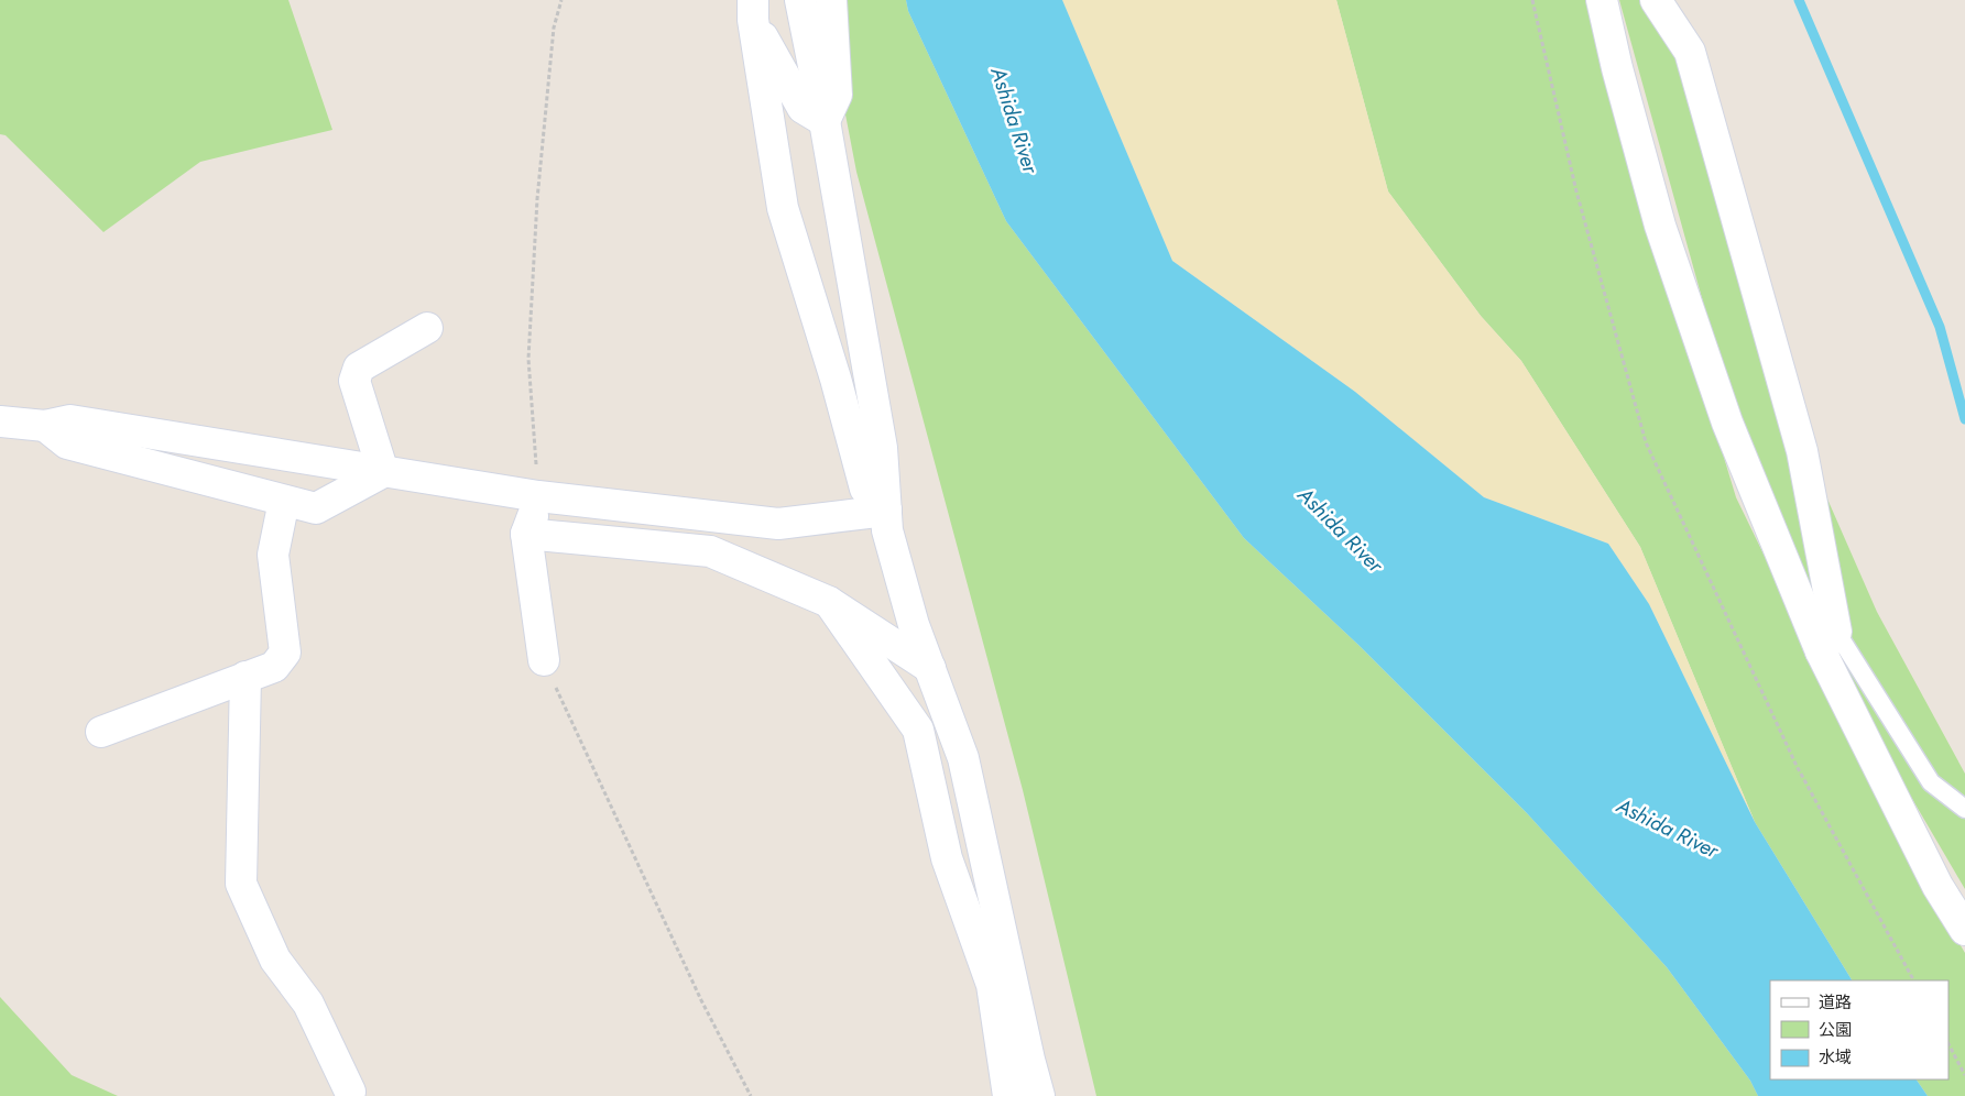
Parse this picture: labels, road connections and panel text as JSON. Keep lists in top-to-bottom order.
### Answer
{
  "water": ["Ashida River"],
  "legend": ["道路", "公園", "水域"]
}
